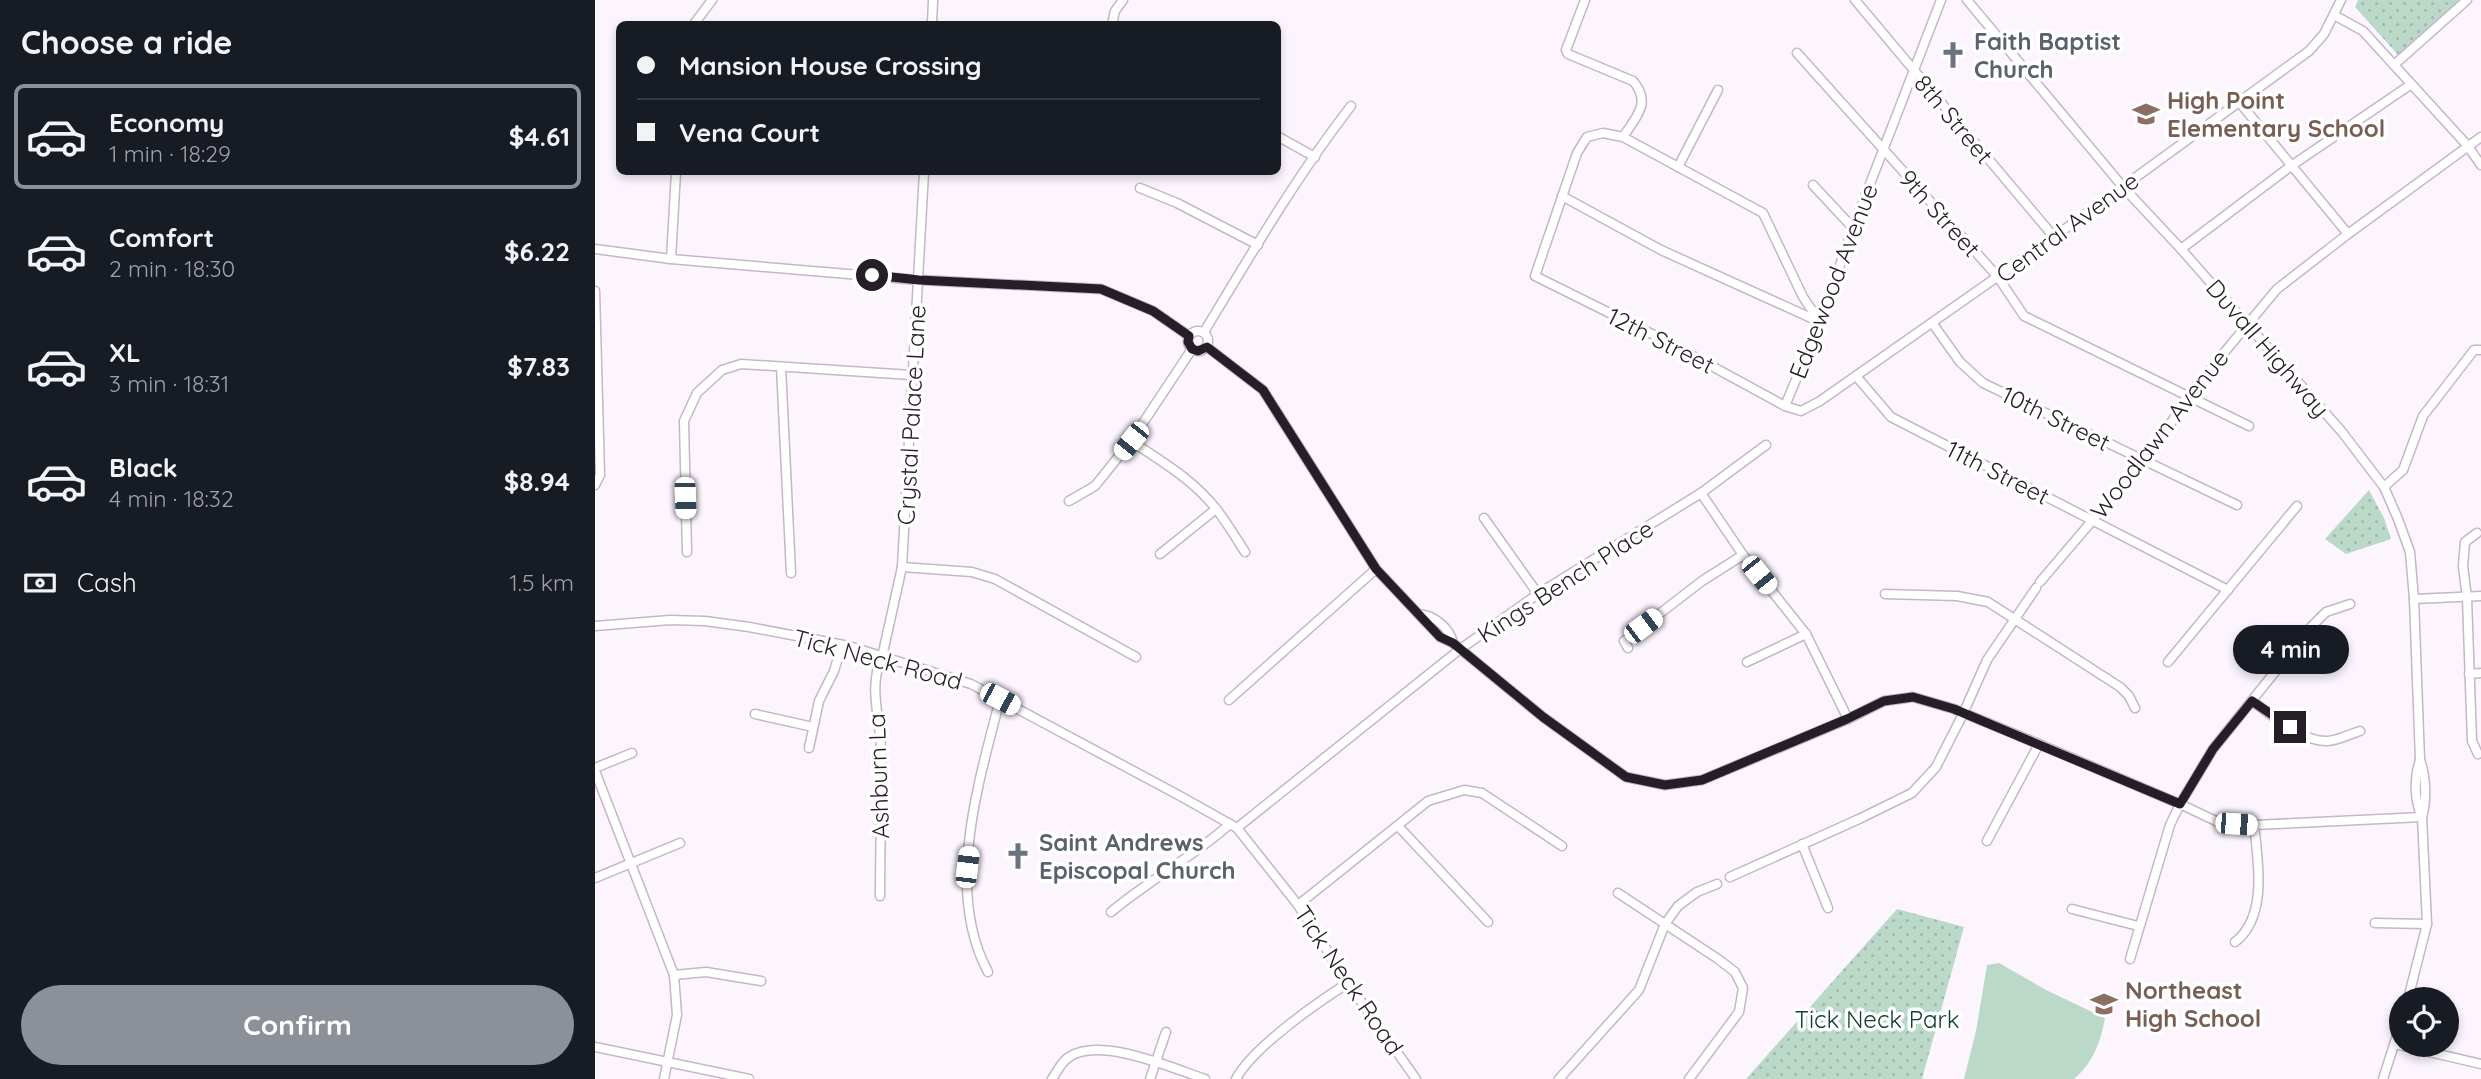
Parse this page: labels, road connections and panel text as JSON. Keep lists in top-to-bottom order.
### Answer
{
  "streets": {
    "street": [
      "8th Street",
      "9th Street",
      "Central Avenue",
      "Edgewood Avenue",
      "12th Street",
      "Duvall Highway",
      "Crystal Palace Lane",
      "10th Street",
      "Woodlawn Avenue",
      "11th Street",
      "Kings Bench Place",
      "Tick Neck Road",
      "Ashburn La"
    ]
  },
  "crossings": [
    ["8th Street", "Central Avenue"],
    ["8th Street", "Edgewood Avenue"],
    ["9th Street", "Central Avenue"],
    ["9th Street", "Edgewood Avenue"],
    ["9th Street", "Woodlawn Avenue"],
    ["Central Avenue", "Edgewood Avenue"],
    ["Central Avenue", "12th Street"],
    ["Central Avenue", "Duvall Highway"],
    ["Central Avenue", "10th Street"],
    ["Central Avenue", "11th Street"],
    ["Edgewood Avenue", "12th Street"],
    ["Duvall Highway", "Woodlawn Avenue"],
    ["Crystal Palace Lane", "Tick Neck Road"],
    ["Crystal Palace Lane", "Ashburn La"],
    ["10th Street", "Woodlawn Avenue"],
    ["Woodlawn Avenue", "11th Street"],
    ["Kings Bench Place", "Tick Neck Road"],
    ["Tick Neck Road", "Ashburn La"]
  ],
  "parks": ["Tick Neck Park"],
  "places": {
    "church": ["Faith Baptist Church", "Saint Andrews Episcopal Church"],
    "school or university": ["High Point Elementary School", "Northeast High School"]
  },
  "page": {
    "heading": "Choose a ride",
    "banner": ["Mansion House Crossing", "Vena Court"],
    "list": [
      {
        "name": "Economy",
        "note": "1 min · 18:29",
        "value": "$4.61"
      },
      {
        "name": "Comfort",
        "note": "2 min · 18:30",
        "value": "$6.22"
      },
      {
        "name": "XL",
        "note": "3 min · 18:31",
        "value": "$7.83"
      },
      {
        "name": "Black",
        "note": "4 min · 18:32",
        "value": "$8.94"
      }
    ],
    "pay": ["Cash", "1.5 km"],
    "bubble": "4 min",
    "buttons": "Confirm"
  }
}
